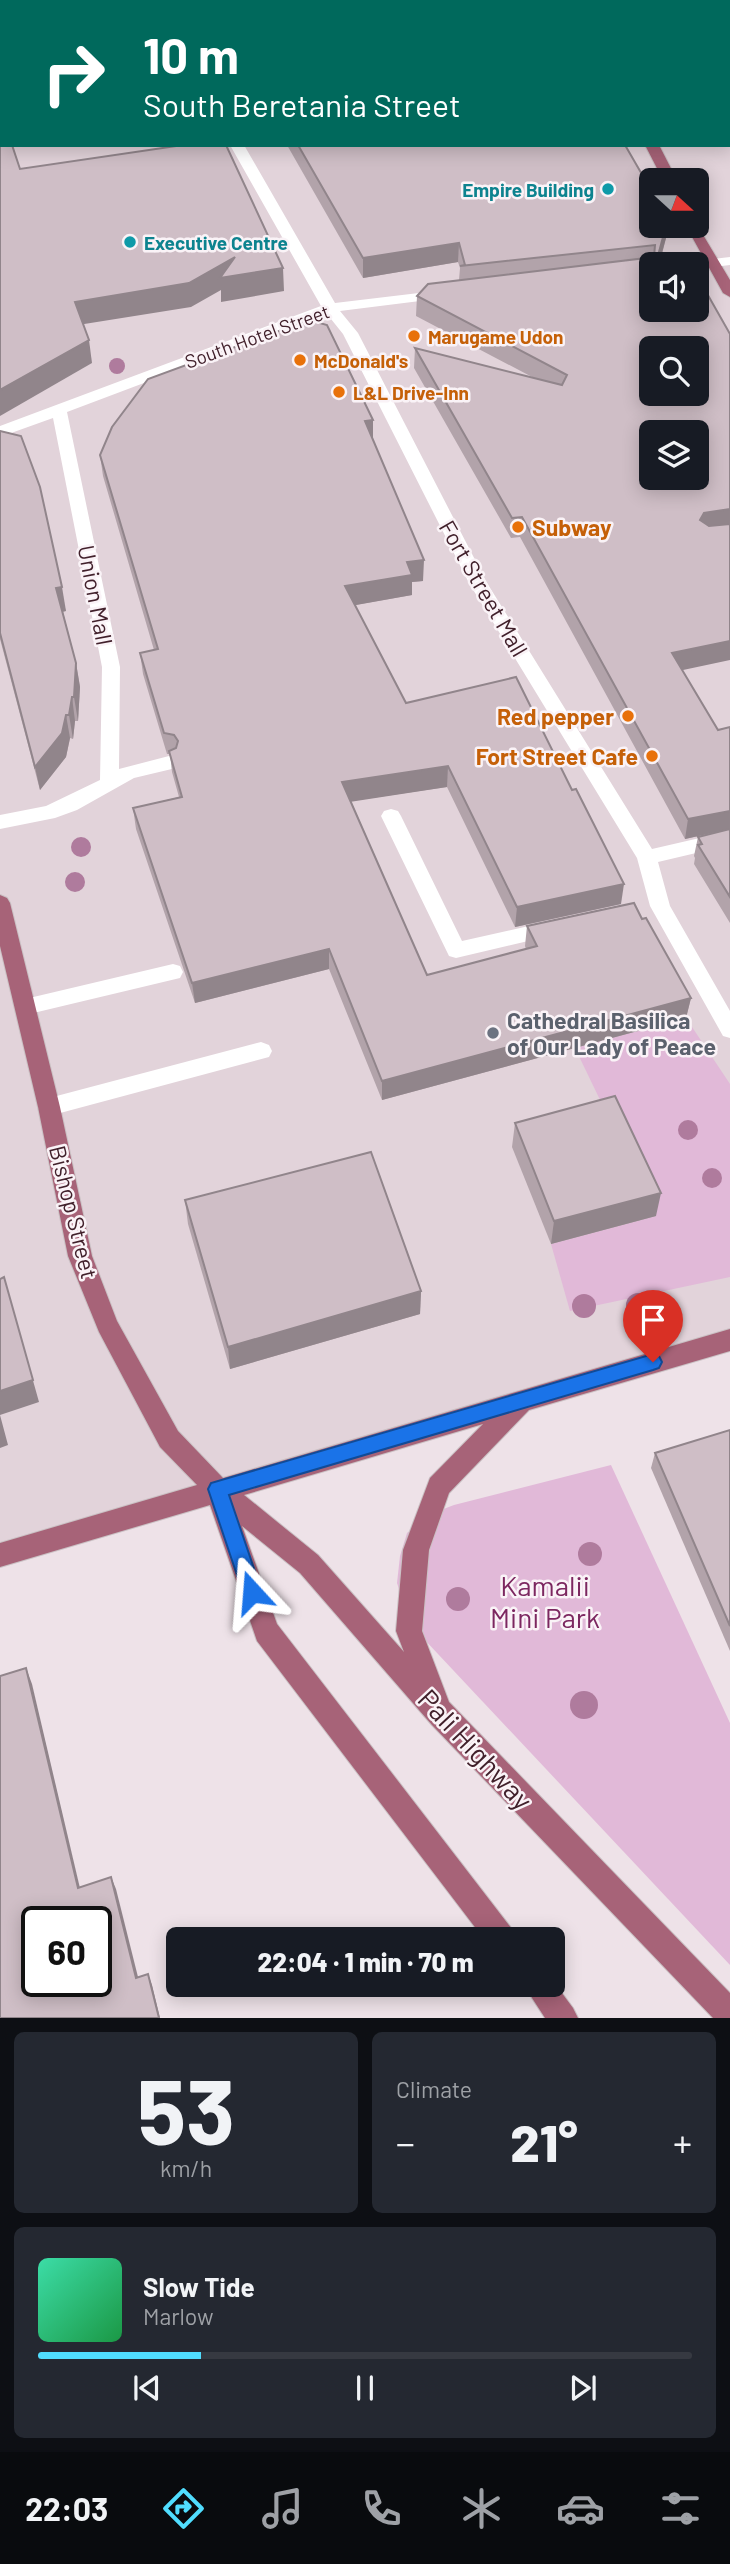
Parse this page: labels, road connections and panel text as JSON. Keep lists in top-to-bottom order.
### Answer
{
  "streets": {
    "main road": ["Bishop Street", "Pali Highway"],
    "street": ["South Hotel Street", "Fort Street Mall", "Union Mall"]
  },
  "crossings": [
    ["South Hotel Street", "Fort Street Mall"],
    ["South Hotel Street", "Union Mall"],
    ["Bishop Street", "Pali Highway"]
  ],
  "parks": ["Kamalii Mini Park"],
  "places": [
    "Empire Building",
    "Executive Centre",
    "Marugame Udon",
    "McDonald's",
    "L&L Drive-Inn",
    "Subway",
    "Red pepper",
    "Fort Street Cafe",
    "Cathedral Basilica of Our Lady of Peace"
  ],
  "north": "right",
  "page": {
    "turn": ["10 m", "South Beretania Street"],
    "limit": "60",
    "trip": "22:04 · 1 min · 70 m",
    "tile": [
      ["53", "km/h"],
      "Climate"
    ],
    "heat": ["−", "21°", "+"],
    "song": ["Slow Tide", "Marlow"],
    "tabs": "22:03"
  }
}
